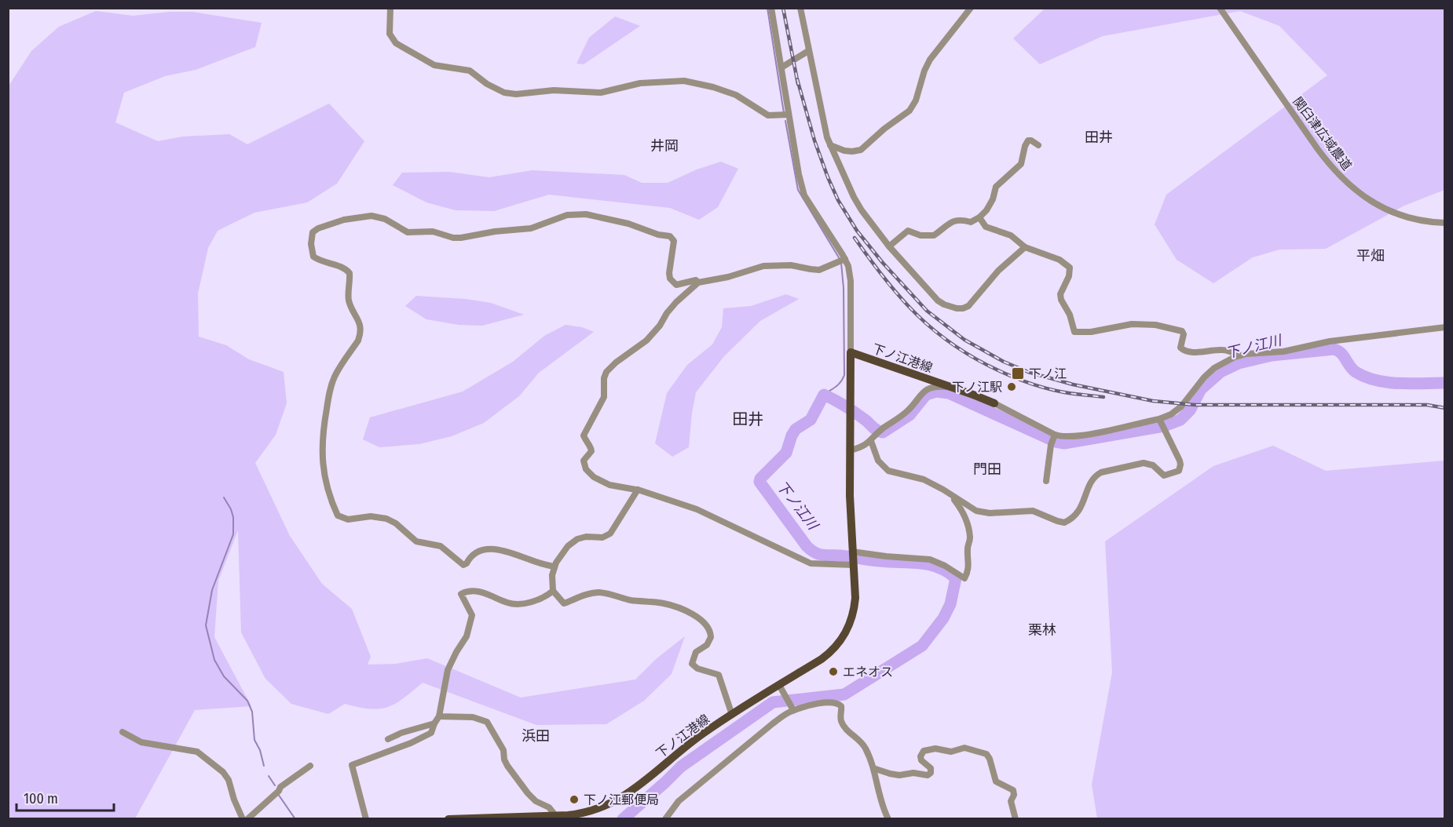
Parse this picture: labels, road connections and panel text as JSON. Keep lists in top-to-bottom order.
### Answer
{
  "streets": {
    "main road": ["下ノ江港線"],
    "street": ["関臼津広域農道"]
  },
  "districts": [
    "田井",
    "井岡",
    "平畑",
    "田井",
    "門田",
    "栗林",
    "浜田"
  ],
  "water": ["下ノ江川"],
  "places": {
    "transit": ["下ノ江"],
    "other": ["下ノ江駅", "エネオス", "下ノ江郵便局"]
  },
  "scale_bar": "100 m"
}
